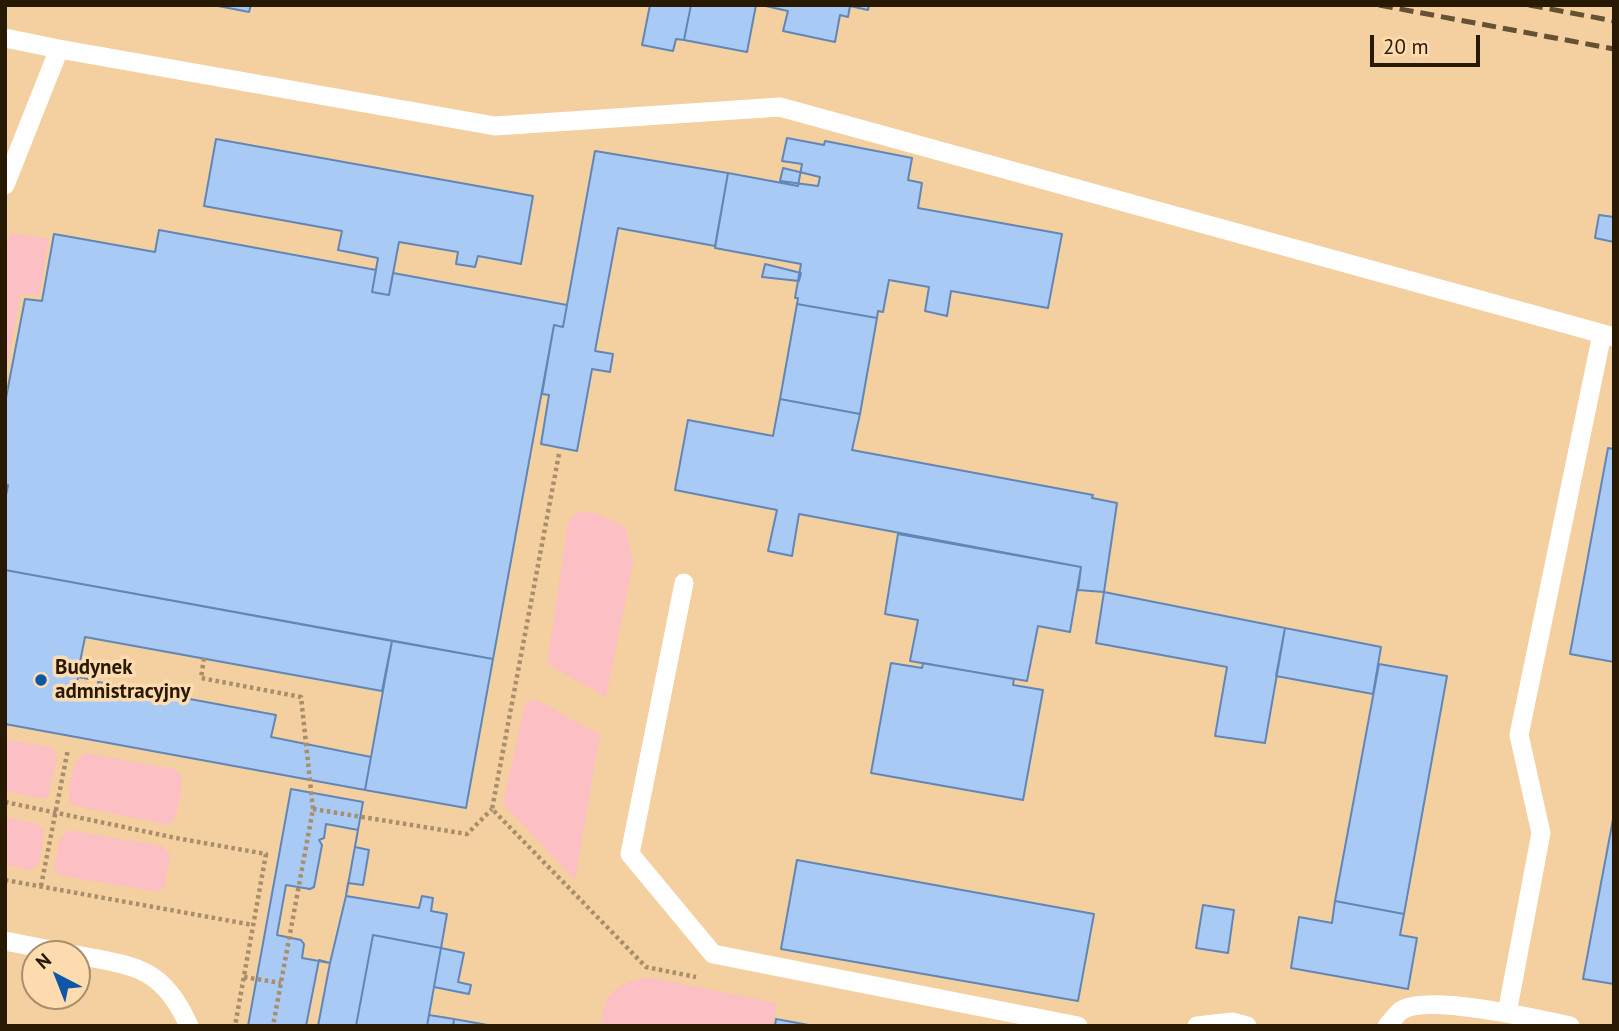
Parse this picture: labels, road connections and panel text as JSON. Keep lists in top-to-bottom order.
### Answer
{
  "places": ["Budynek admnistracyjny"],
  "scale_bar": "20 m",
  "north": "top left"
}
